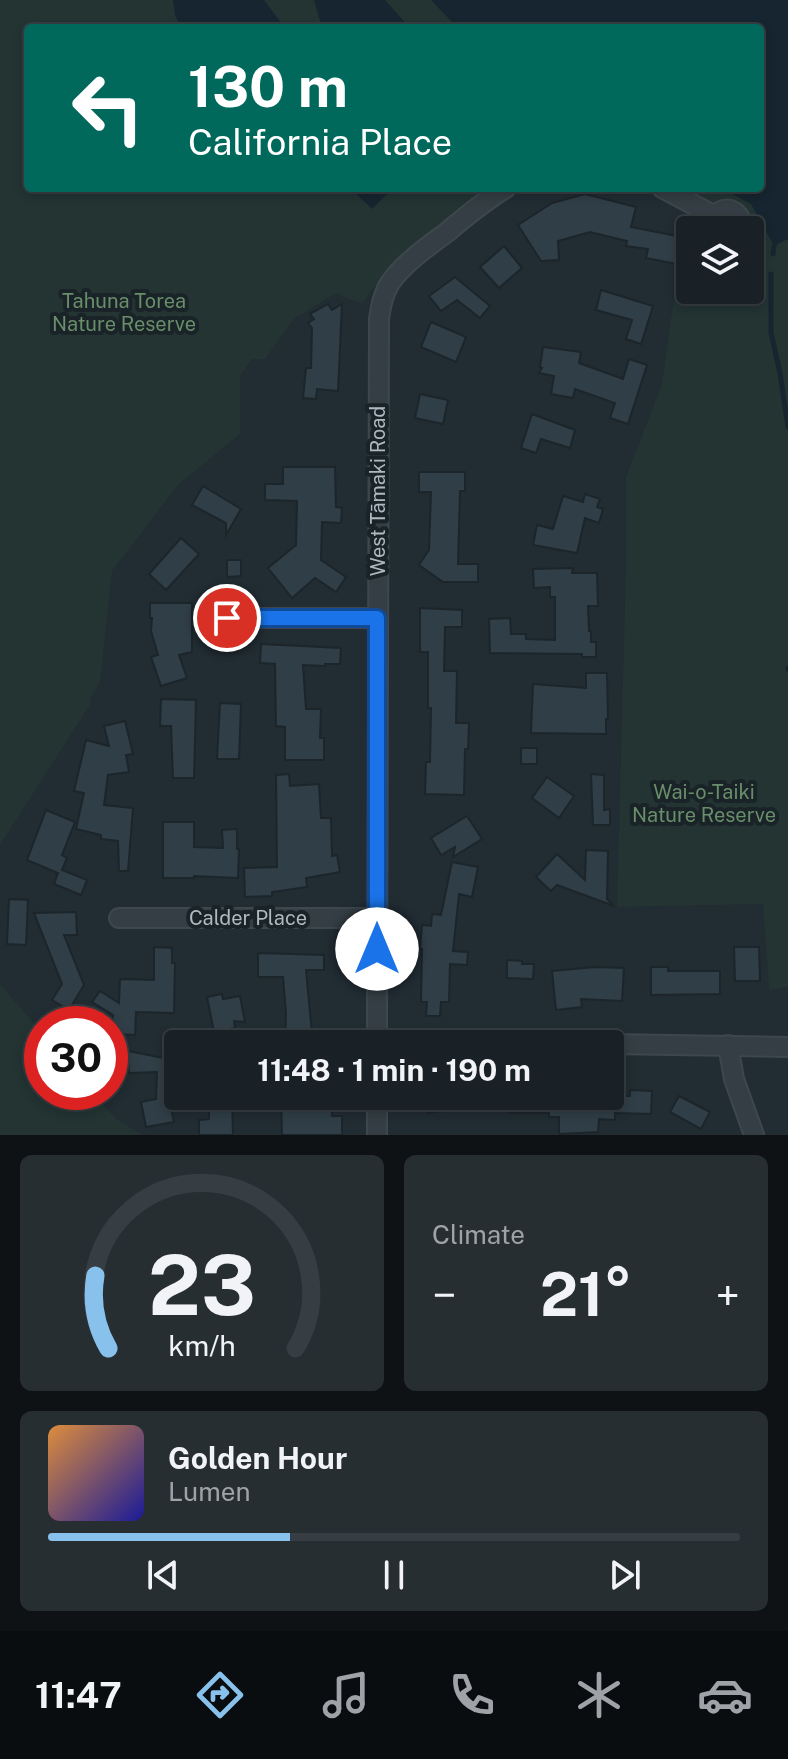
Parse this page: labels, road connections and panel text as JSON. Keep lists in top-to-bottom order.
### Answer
{
  "streets": {
    "street": ["West Tāmaki Road", "Calder Place"]
  },
  "crossings": [
    ["West Tāmaki Road", "Calder Place"]
  ],
  "parks": ["Tahuna Torea Nature Reserve", "Wai-o-Taiki Nature Reserve"],
  "page": {
    "turn": ["130 m", "California Place"],
    "limit": "30",
    "trip": "11:48 · 1 min · 190 m",
    "tile": "Climate",
    "heat": ["−", "21°", "+"],
    "song": ["Golden Hour", "Lumen"],
    "tabs": "11:47",
    "gauge": ["23", "km/h"]
  }
}
